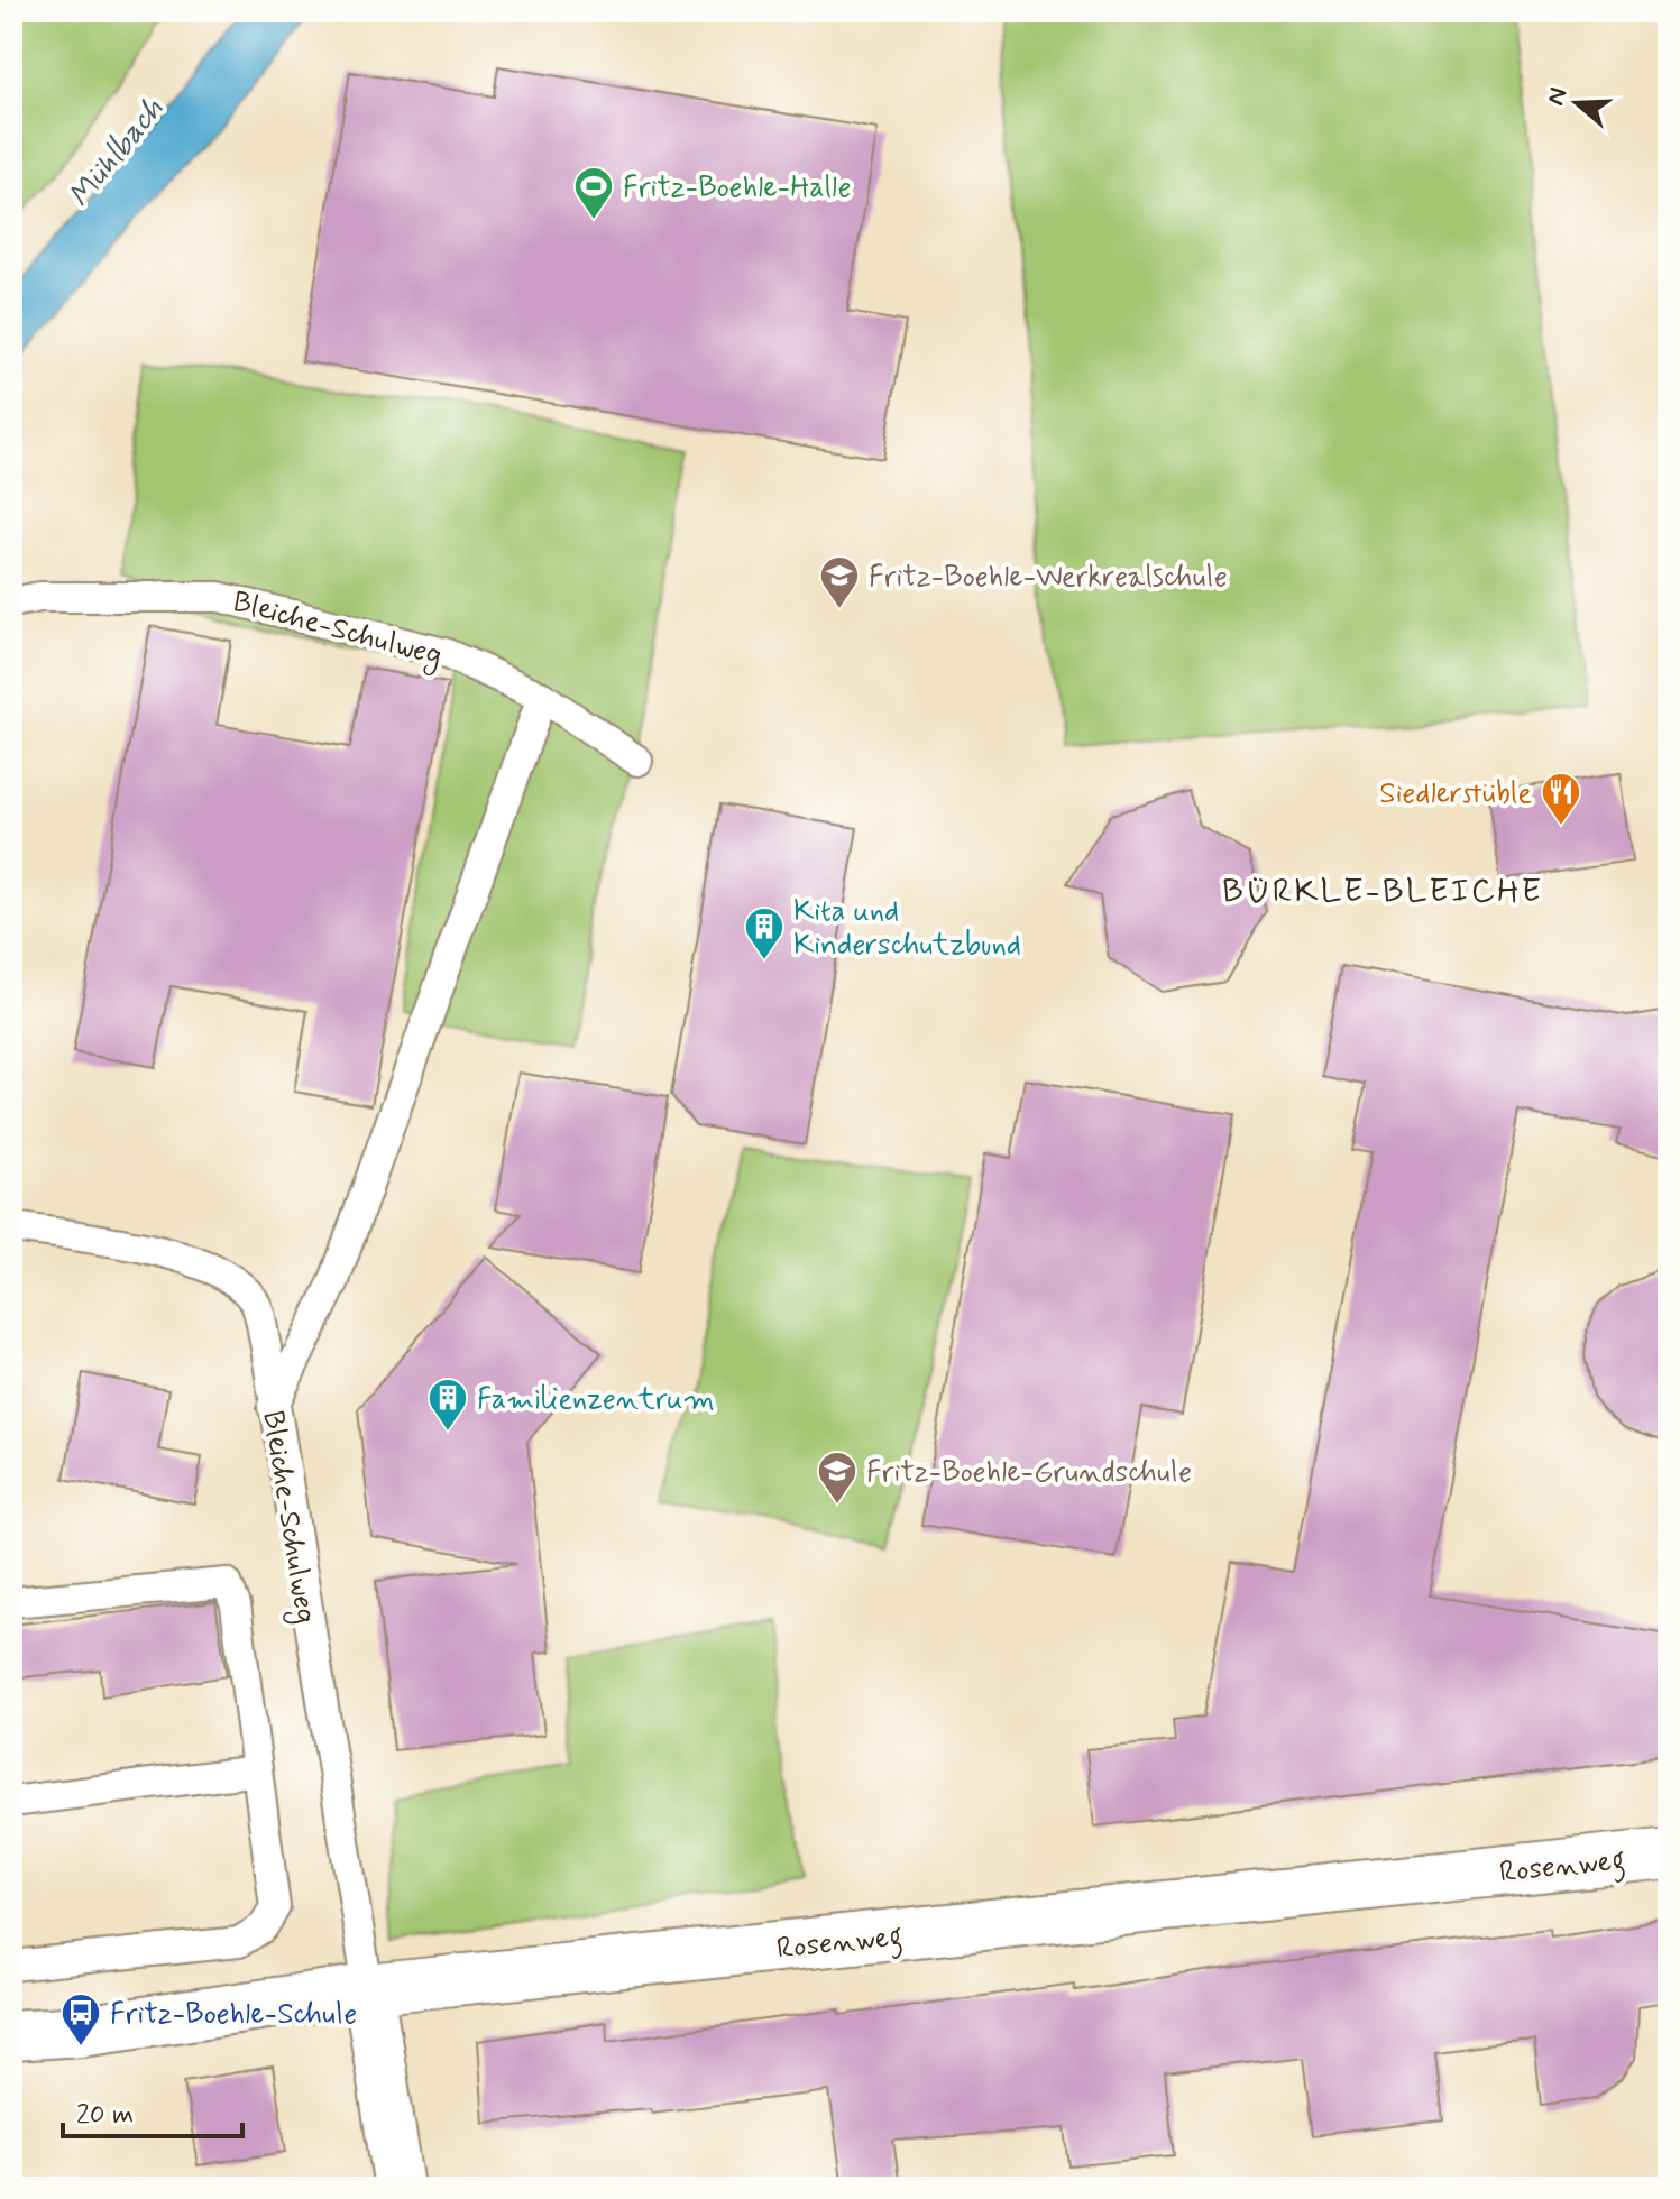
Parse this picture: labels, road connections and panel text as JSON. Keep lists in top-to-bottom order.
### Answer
{
  "streets": {
    "street": ["Rosenweg"],
    "lane": ["Bleiche-Schulweg"]
  },
  "crossings": [
    ["Bleiche-Schulweg", "Rosenweg"]
  ],
  "districts": ["BÜRKLE-BLEICHE"],
  "water": ["Mühlbach"],
  "places": {
    "sports": ["Fritz-Boehle-Halle"],
    "school or university": ["Fritz-Boehle-Werkrealschule", "Fritz-Boehle-Grundschule"],
    "restaurant": ["Siedlerstüble"],
    "building": ["Kita und Kinderschutzbund", "Familienzentrum"],
    "bus stop": ["Fritz-Boehle-Schule"]
  },
  "scale_bar": "20 m",
  "north": "left"
}
